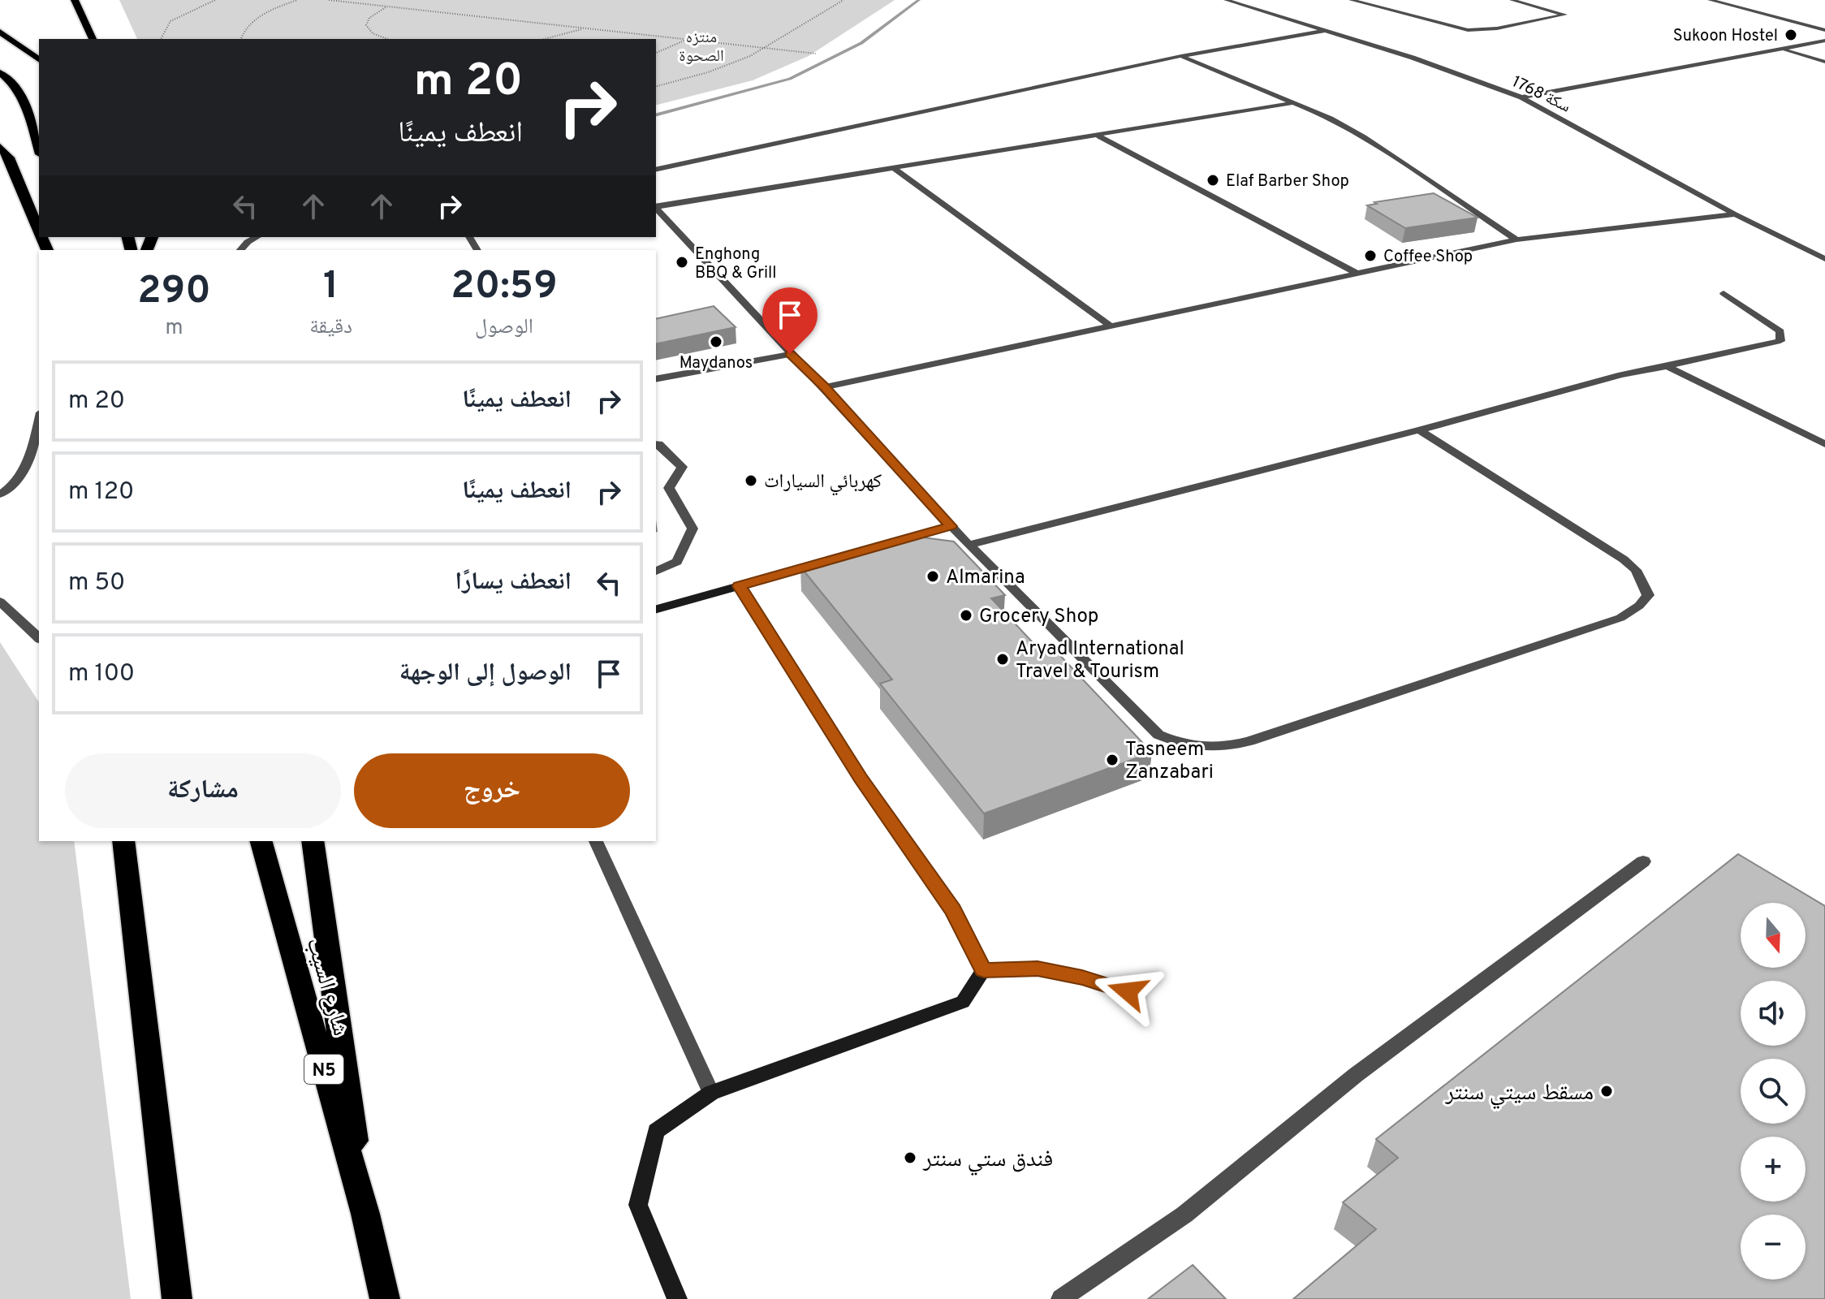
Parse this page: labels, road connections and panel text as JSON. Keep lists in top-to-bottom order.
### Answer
{
  "streets": {
    "highway": ["شارع السيب", "N5"],
    "street": ["سكة 1768"]
  },
  "parks": ["منتزه الصحوة"],
  "places": [
    "Sukoon Hostel",
    "Elaf Barber Shop",
    "Coffee Shop",
    "Enghong BBQ & Grill",
    "Maydanos",
    "كهربائي السيارات",
    "Almarina",
    "Grocery Shop",
    "Aryad International Travel & Tourism",
    "Tasneem Zanzabari",
    "مسقط سيتي سنتر",
    "فندق ستي سنتر"
  ],
  "north": "bottom",
  "page": {
    "turn": ["20 m", "انعطف يمينًا"],
    "eta": [
      "20:59",
      "الوصول",
      "1",
      "دقيقة",
      "290",
      "m"
    ],
    "list": [
      {
        "name": "انعطف يمينًا",
        "value": "20 m"
      },
      {
        "name": "انعطف يمينًا",
        "value": "120 m"
      },
      {
        "name": "انعطف يسارًا",
        "value": "50 m"
      },
      {
        "name": "الوصول إلى الوجهة",
        "value": "100 m"
      }
    ],
    "buttons": ["خروج", "مشاركة"],
    "map_buttons": ["+", "−"]
  }
}
